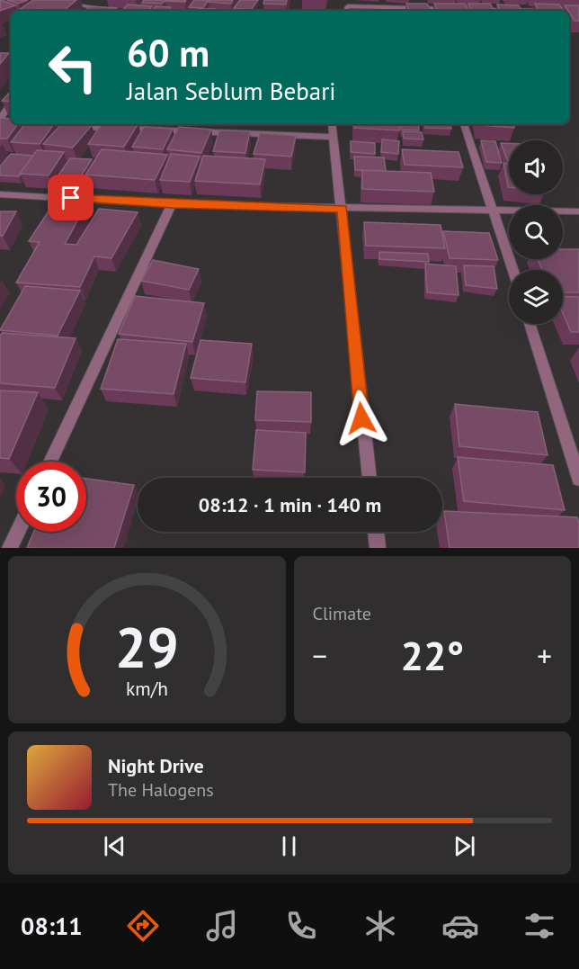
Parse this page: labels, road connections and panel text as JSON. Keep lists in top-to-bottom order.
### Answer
{
  "page": {
    "turn": ["60 m", "Jalan Seblum Bebari"],
    "limit": "30",
    "trip": "08:12 · 1 min · 140 m",
    "tile": "Climate",
    "heat": ["−", "22°", "+"],
    "song": ["Night Drive", "The Halogens"],
    "tabs": "08:11",
    "gauge": ["29", "km/h"]
  }
}
